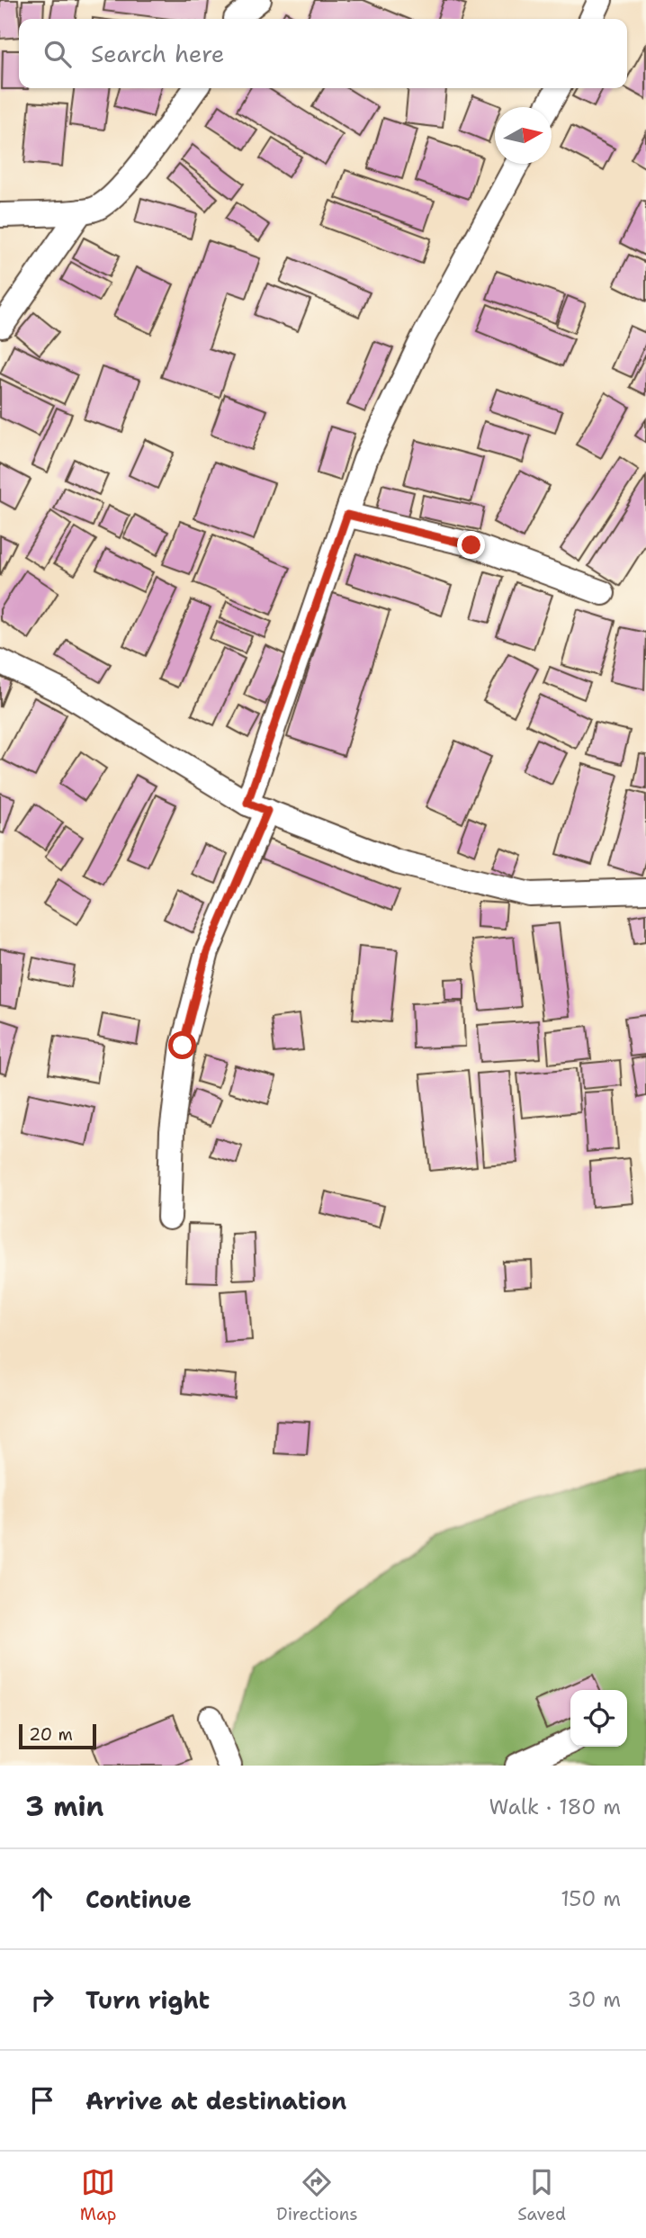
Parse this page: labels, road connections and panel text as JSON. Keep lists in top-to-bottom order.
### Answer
{
  "scale_bar": "20 m",
  "north": "right",
  "page": {
    "search": "Search here",
    "scale": "20 m",
    "heading": ["3 min", "Walk · 180 m"],
    "list": [
      ["Continue", "150 m"],
      ["Turn right", "30 m"],
      "Arrive at destination"
    ],
    "nav": ["Map", "Directions", "Saved"]
  }
}
